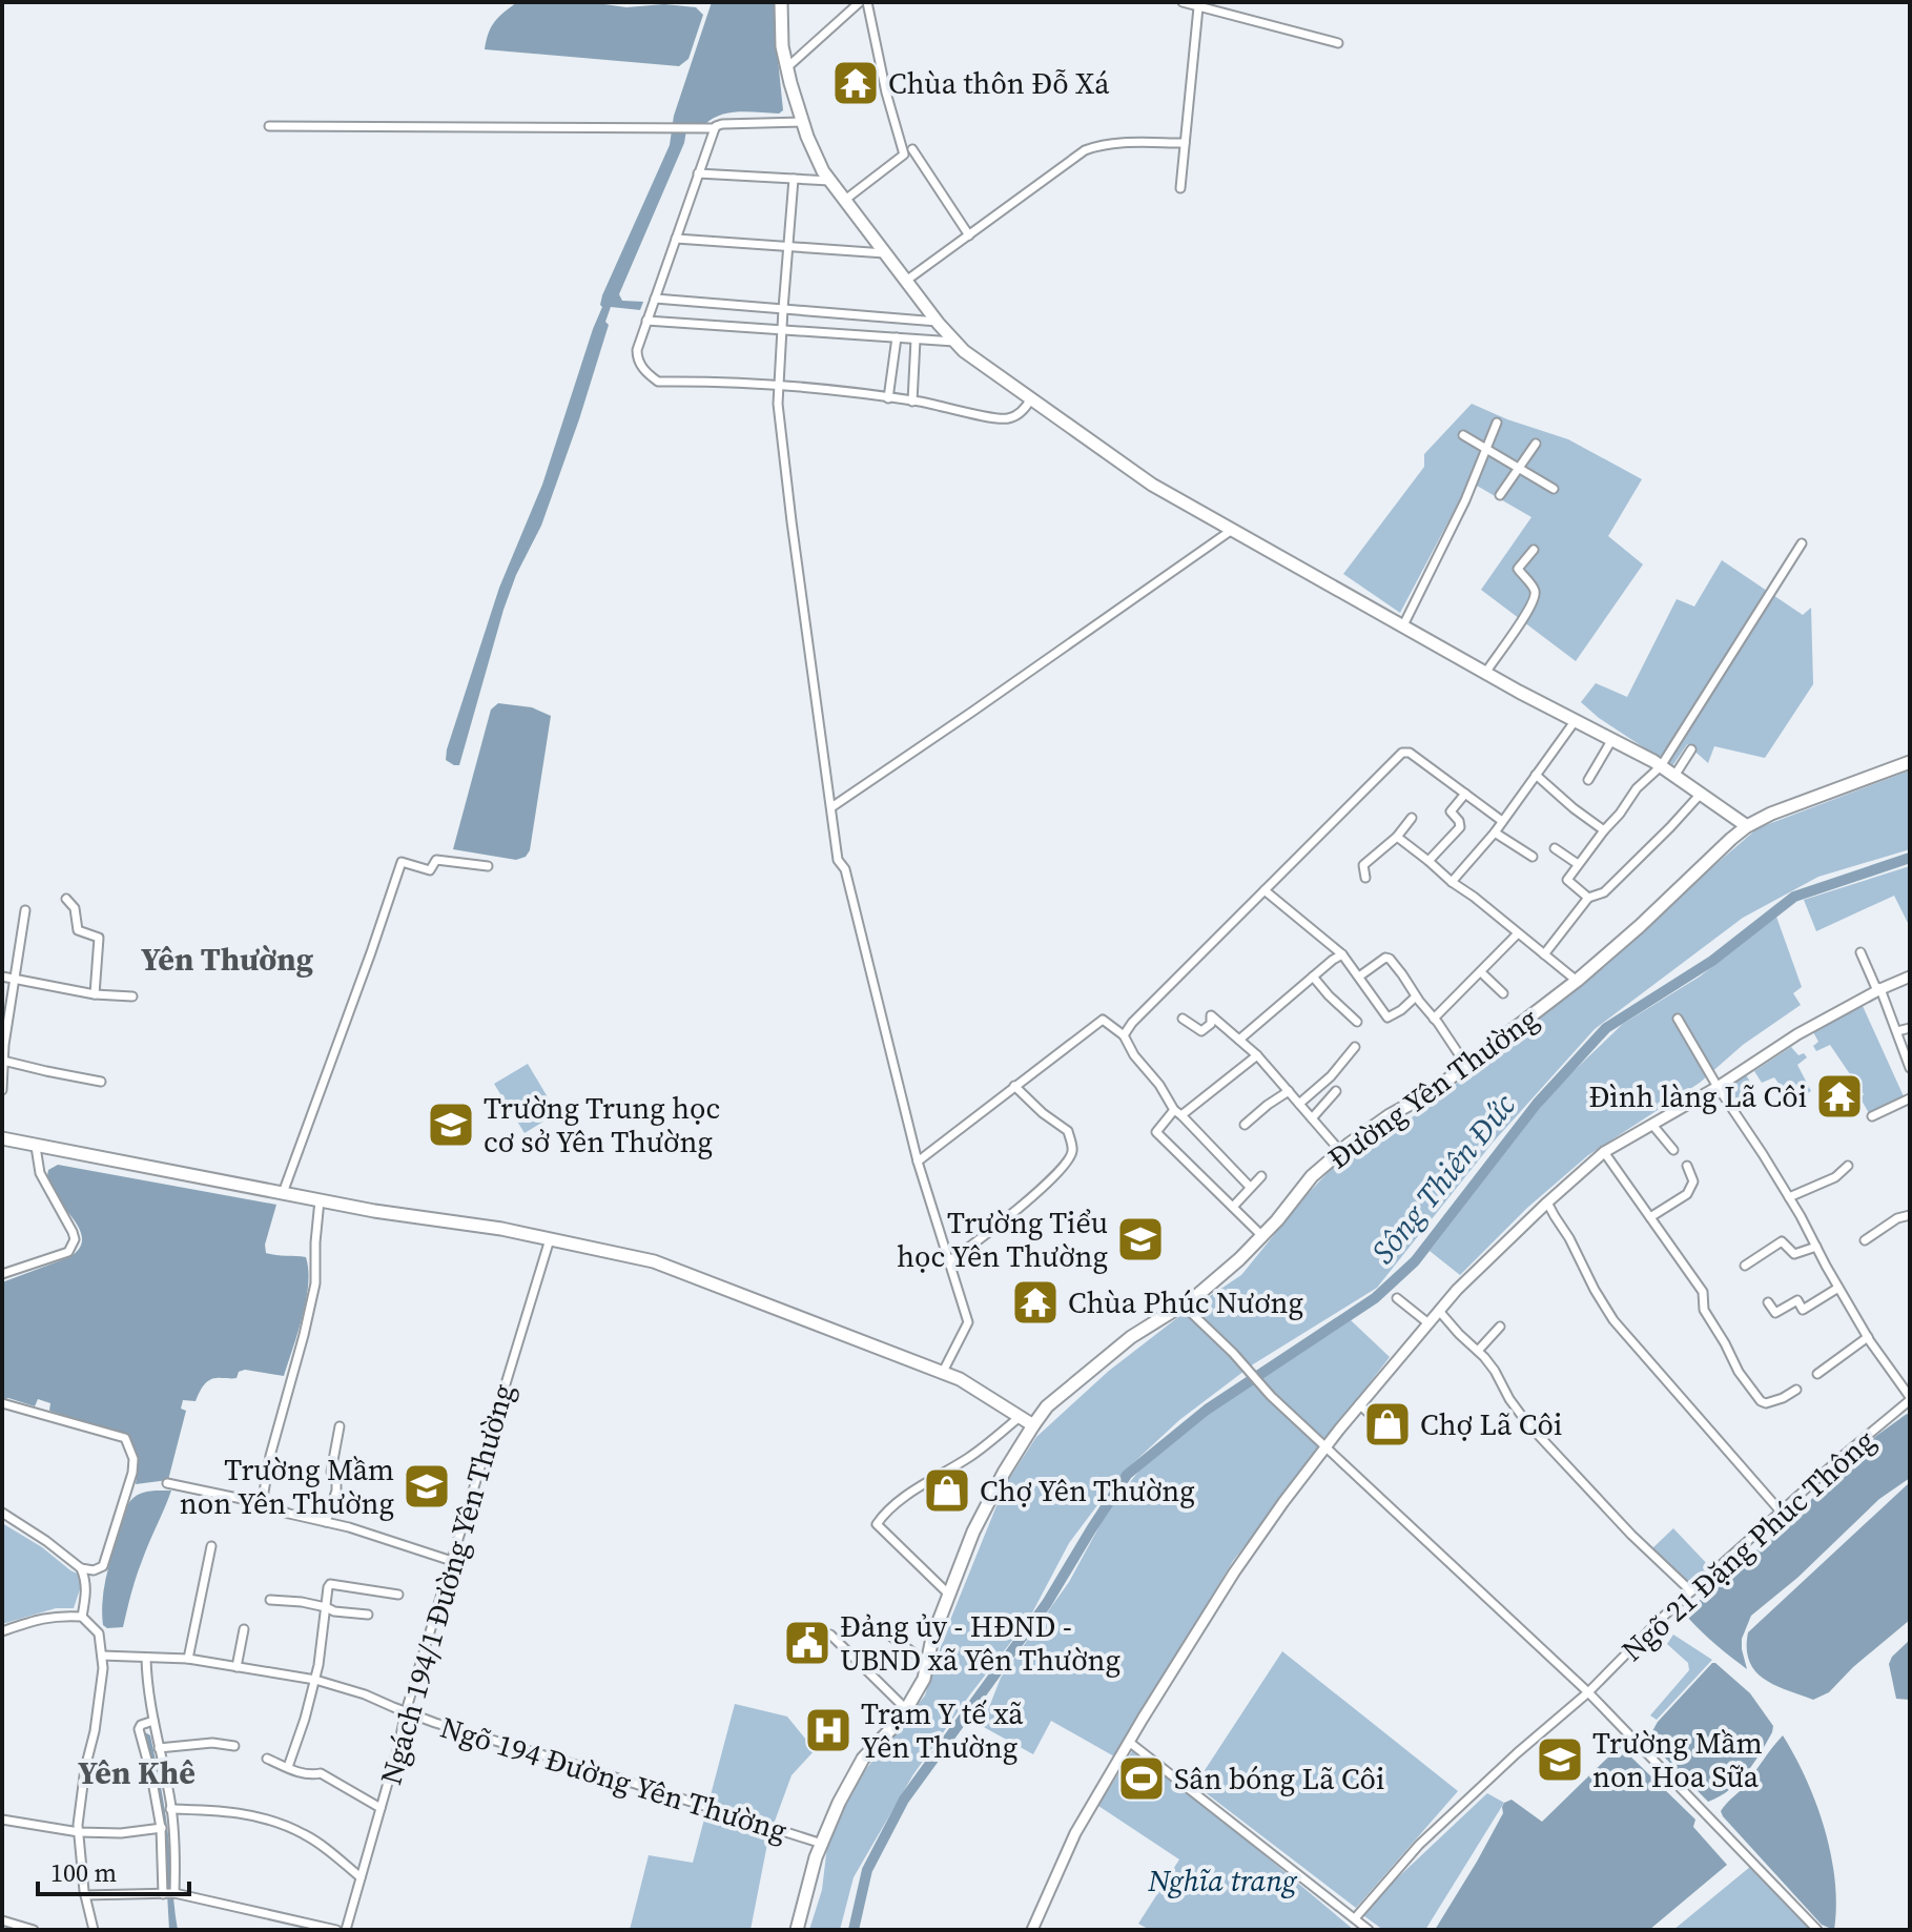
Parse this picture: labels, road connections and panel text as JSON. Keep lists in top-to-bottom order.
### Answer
{
  "streets": {
    "main road": ["Đường Yên Thường"],
    "street": ["Ngõ 21 Đặng Phúc Thông", "Ngách 194/1 Đường Yên Thường", "Ngõ 194 Đường Yên Thường"]
  },
  "crossings": [
    ["Đường Yên Thường", "Ngõ 194 Đường Yên Thường"],
    ["Ngách 194/1 Đường Yên Thường", "Ngõ 194 Đường Yên Thường"]
  ],
  "districts": ["Yên Thường", "Yên Khê"],
  "water": ["Sông Thiên Đức"],
  "parks": ["Nghĩa trang"],
  "places": {
    "temple": ["Chùa thôn Đỗ Xá", "Đình làng Lã Côi", "Chùa Phúc Nương"],
    "school or university": [
      "Trường Trung học cơ sở Yên Thường",
      "Trường Tiểu học Yên Thường",
      "Trường Mầm non Yên Thường",
      "Trường Mầm non Hoa Sữa"
    ],
    "shop": ["Chợ Lã Côi", "Chợ Yên Thường"],
    "public building": ["Đảng ủy - HĐND - UBND xã Yên Thường"],
    "hospital": ["Trạm Y tế xã Yên Thường"],
    "sports": ["Sân bóng Lã Côi"]
  },
  "scale_bar": "100 m"
}
